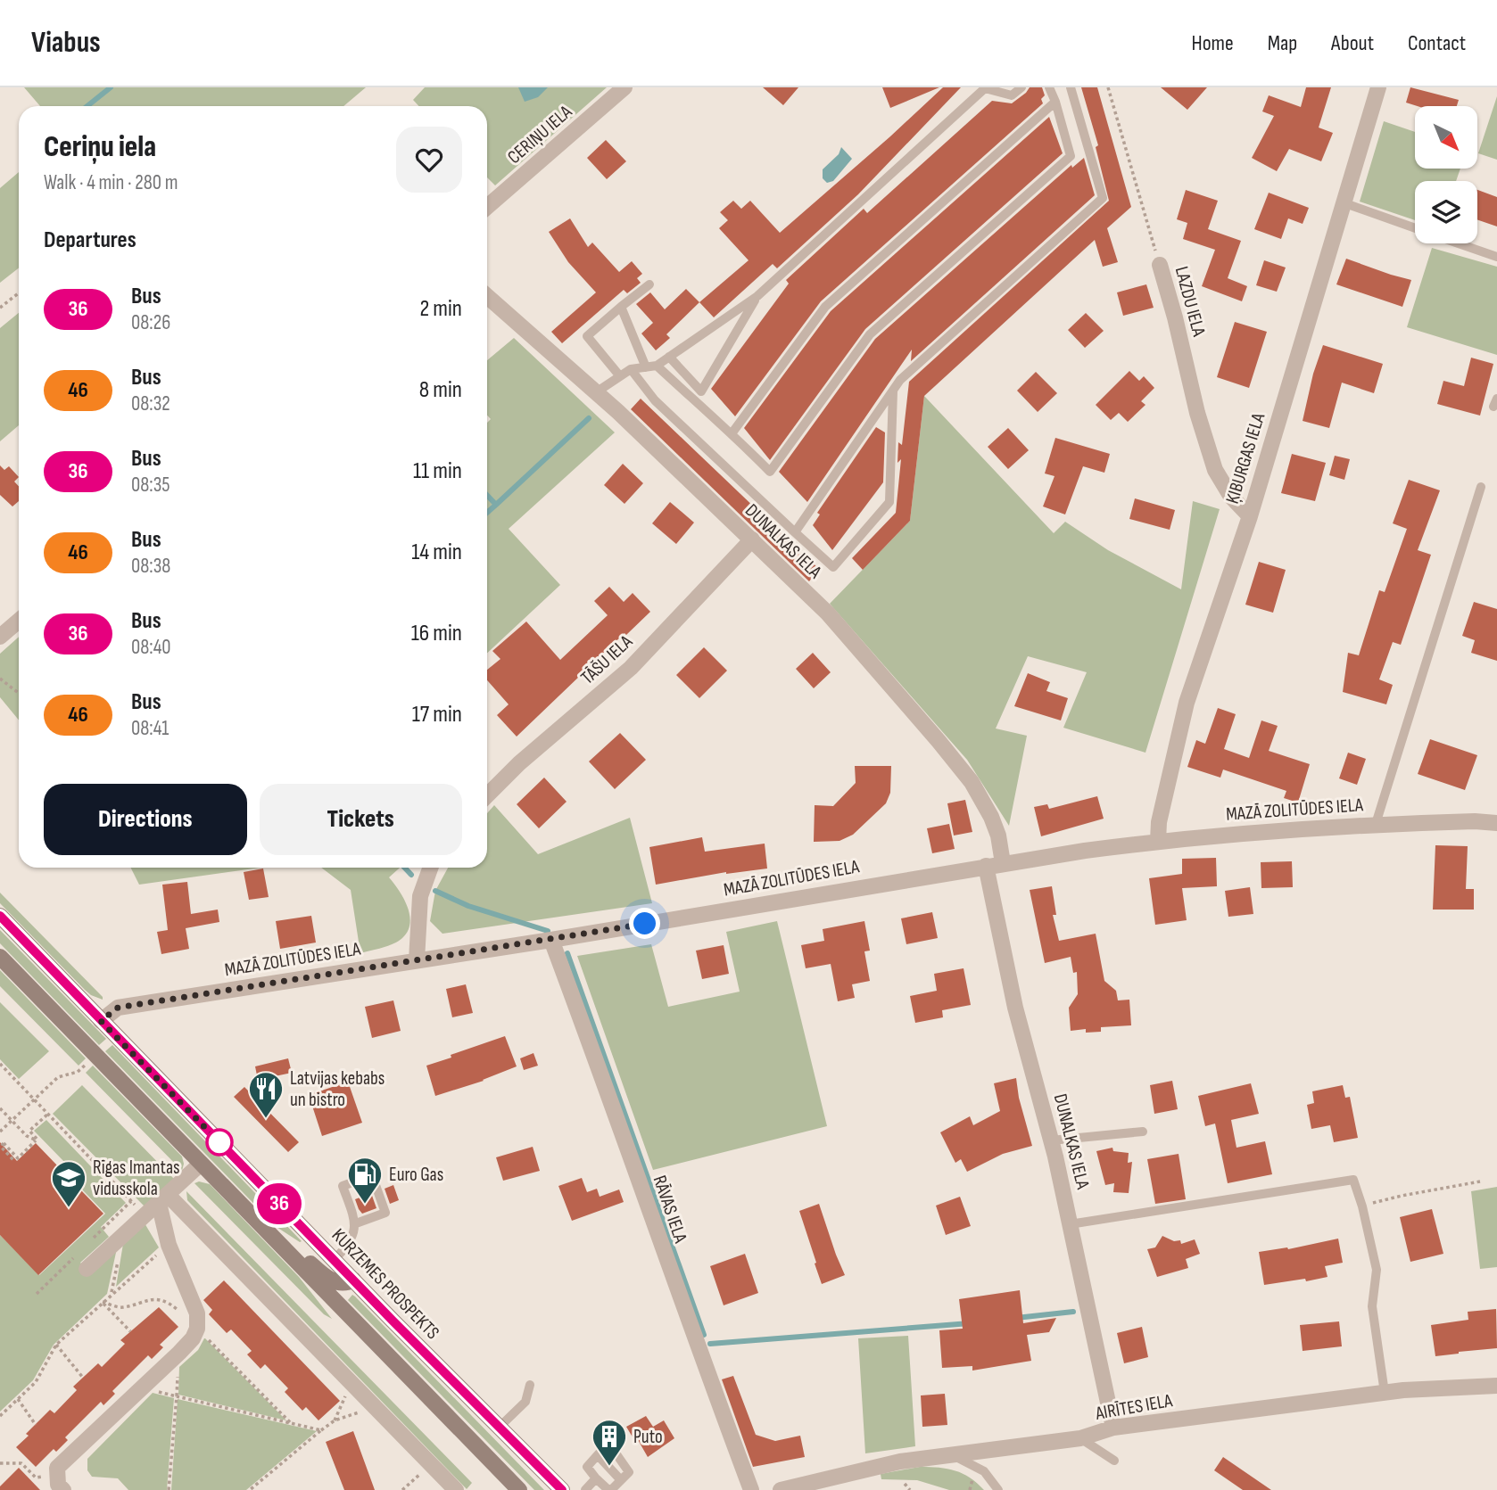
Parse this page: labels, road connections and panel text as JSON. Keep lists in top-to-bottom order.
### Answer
{
  "streets": {
    "main road": ["KURZEMES PROSPEKTS"],
    "street": [
      "CERIŅU IELA",
      "LAZDU IELA",
      "ĶIBURGAS IELA",
      "DUNALKAS IELA",
      "TĀŠU IELA",
      "MAZĀ ZOLITŪDES IELA",
      "RĀVAS IELA",
      "AIRĪTES IELA"
    ]
  },
  "crossings": [
    ["LAZDU IELA", "ĶIBURGAS IELA"],
    ["ĶIBURGAS IELA", "MAZĀ ZOLITŪDES IELA"],
    ["DUNALKAS IELA", "TĀŠU IELA"],
    ["DUNALKAS IELA", "MAZĀ ZOLITŪDES IELA"],
    ["DUNALKAS IELA", "AIRĪTES IELA"],
    ["MAZĀ ZOLITŪDES IELA", "RĀVAS IELA"],
    ["MAZĀ ZOLITŪDES IELA", "KURZEMES PROSPEKTS"]
  ],
  "places": {
    "restaurant": ["Latvijas kebabs un bistro"],
    "fuel station": ["Euro Gas"],
    "school or university": ["Rīgas Imantas vidusskola"],
    "building": ["Puto"]
  },
  "lines": ["bus line 36"],
  "north": "bottom right",
  "page": {
    "header": "Viabus",
    "nav": [
      "Home",
      "Map",
      "About",
      "Contact"
    ],
    "on_map": "36",
    "heading": [
      ["Ceriņu iela", "Walk · 4 min · 280 m"],
      "Departures"
    ],
    "list": [
      {
        "mark": "36",
        "name": "Bus",
        "note": "08:26",
        "value": "2 min"
      },
      {
        "mark": "46",
        "name": "Bus",
        "note": "08:32",
        "value": "8 min"
      },
      {
        "mark": "36",
        "name": "Bus",
        "note": "08:35",
        "value": "11 min"
      },
      {
        "mark": "46",
        "name": "Bus",
        "note": "08:38",
        "value": "14 min"
      },
      {
        "mark": "36",
        "name": "Bus",
        "note": "08:40",
        "value": "16 min"
      },
      {
        "mark": "46",
        "name": "Bus",
        "note": "08:41",
        "value": "17 min"
      }
    ],
    "buttons": ["Directions", "Tickets"]
  }
}
